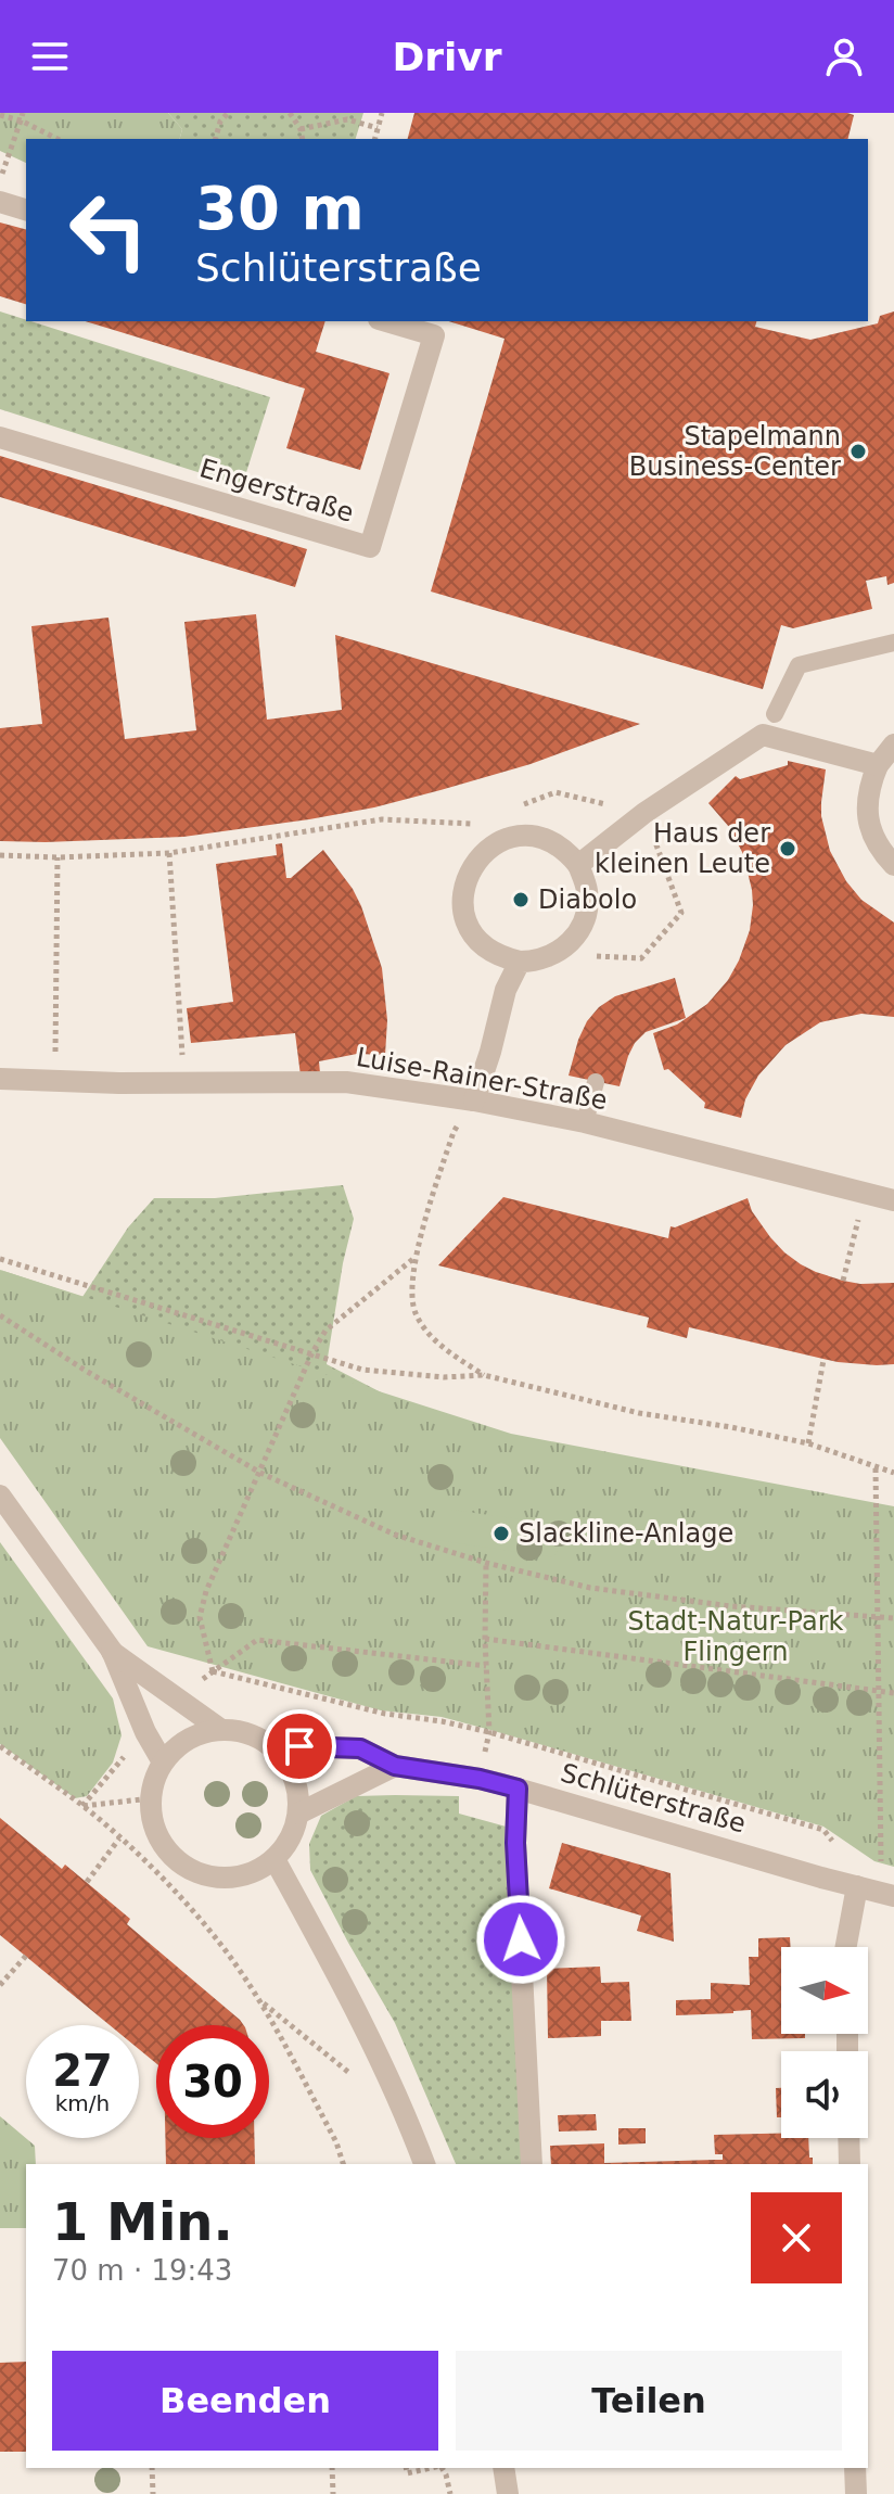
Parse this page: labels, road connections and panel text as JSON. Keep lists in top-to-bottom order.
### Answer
{
  "streets": {
    "street": ["Engerstraße", "Luise-Rainer-Straße", "Schlüterstraße"]
  },
  "parks": ["Stadt-Natur-Park Flingern"],
  "places": [
    "Stapelmann Business-Center",
    "Haus der kleinen Leute",
    "Diabolo",
    "Slackline-Anlage"
  ],
  "north": "right",
  "page": {
    "header": "Drivr",
    "turn": ["30 m", "Schlüterstraße"],
    "speed": "27 km/h",
    "limit": "30",
    "heading": ["1 Min.", "70 m · 19:43"],
    "buttons": ["Beenden", "Teilen"]
  }
}
